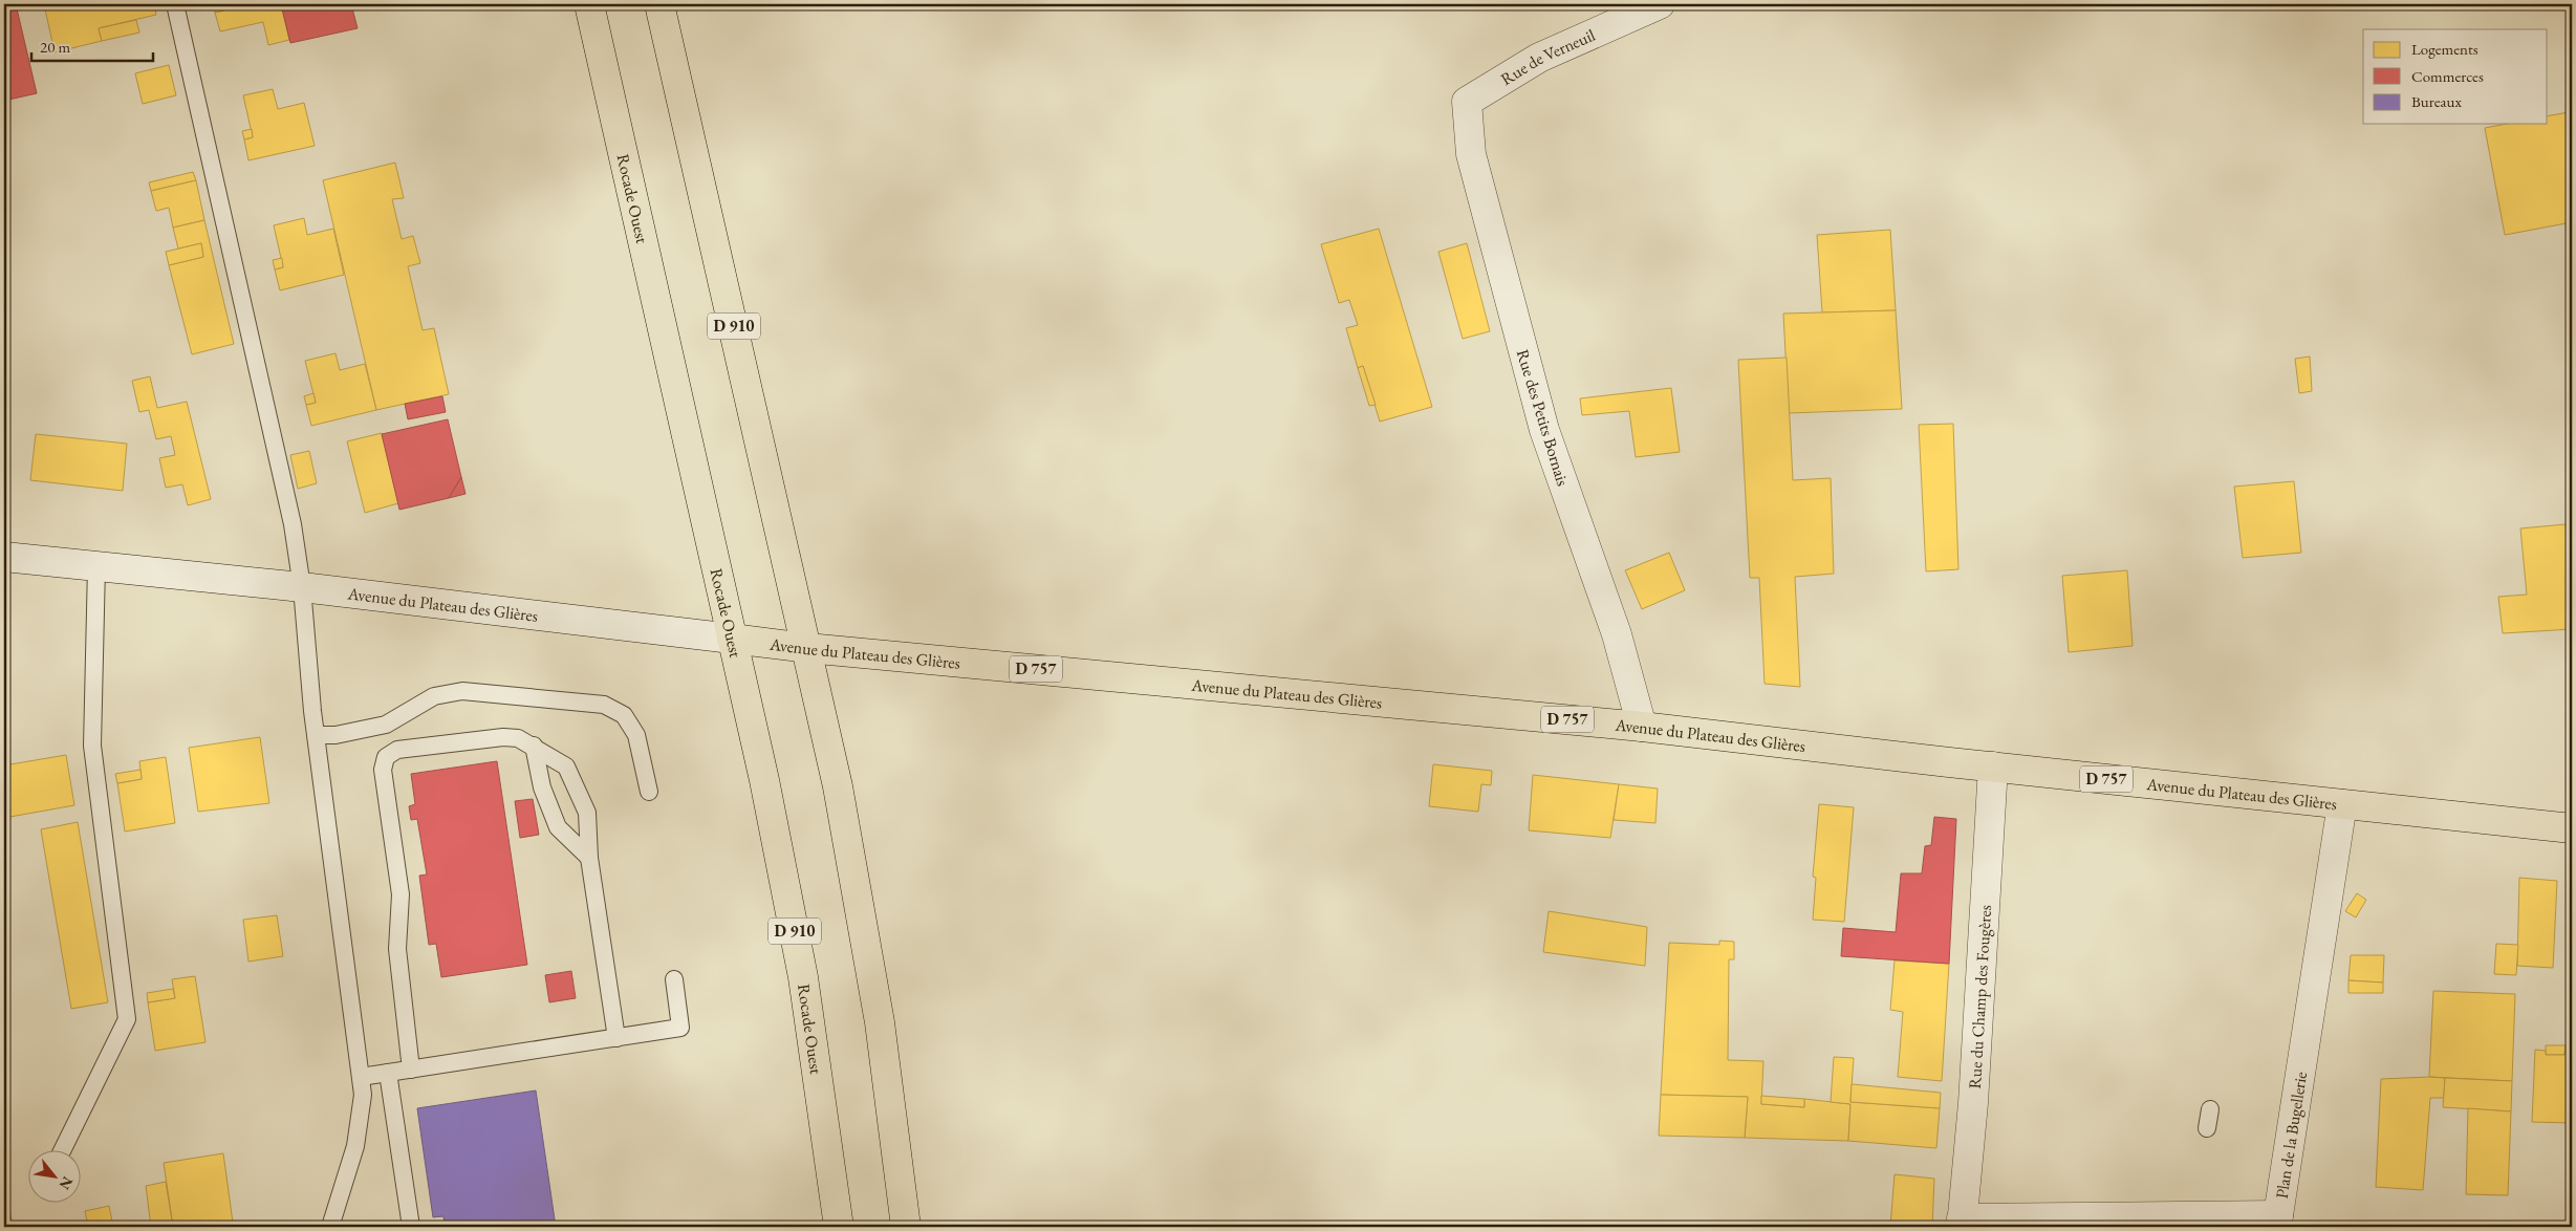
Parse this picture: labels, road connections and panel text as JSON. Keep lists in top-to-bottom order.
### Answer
{
  "streets": {
    "main road": [
      "Rocade Ouest",
      "D 910",
      "Avenue du Plateau des Glières",
      "D 757"
    ],
    "street": [
      "Rue de Verneuil",
      "Rue des Petits Bornais",
      "Rue du Champ des Fougères",
      "Plan de la Bugellerie"
    ]
  },
  "crossings": [
    ["Rue de Verneuil", "Rue des Petits Bornais"],
    ["Rocade Ouest", "Avenue du Plateau des Glières"],
    ["D 910", "Avenue du Plateau des Glières"],
    ["Rue des Petits Bornais", "Avenue du Plateau des Glières"],
    ["Avenue du Plateau des Glières", "Rue du Champ des Fougères"],
    ["Avenue du Plateau des Glières", "Plan de la Bugellerie"],
    ["Rue du Champ des Fougères", "Plan de la Bugellerie"]
  ],
  "legend": ["Logements", "Commerces", "Bureaux"],
  "scale_bar": "20 m",
  "north": "bottom right"
}
